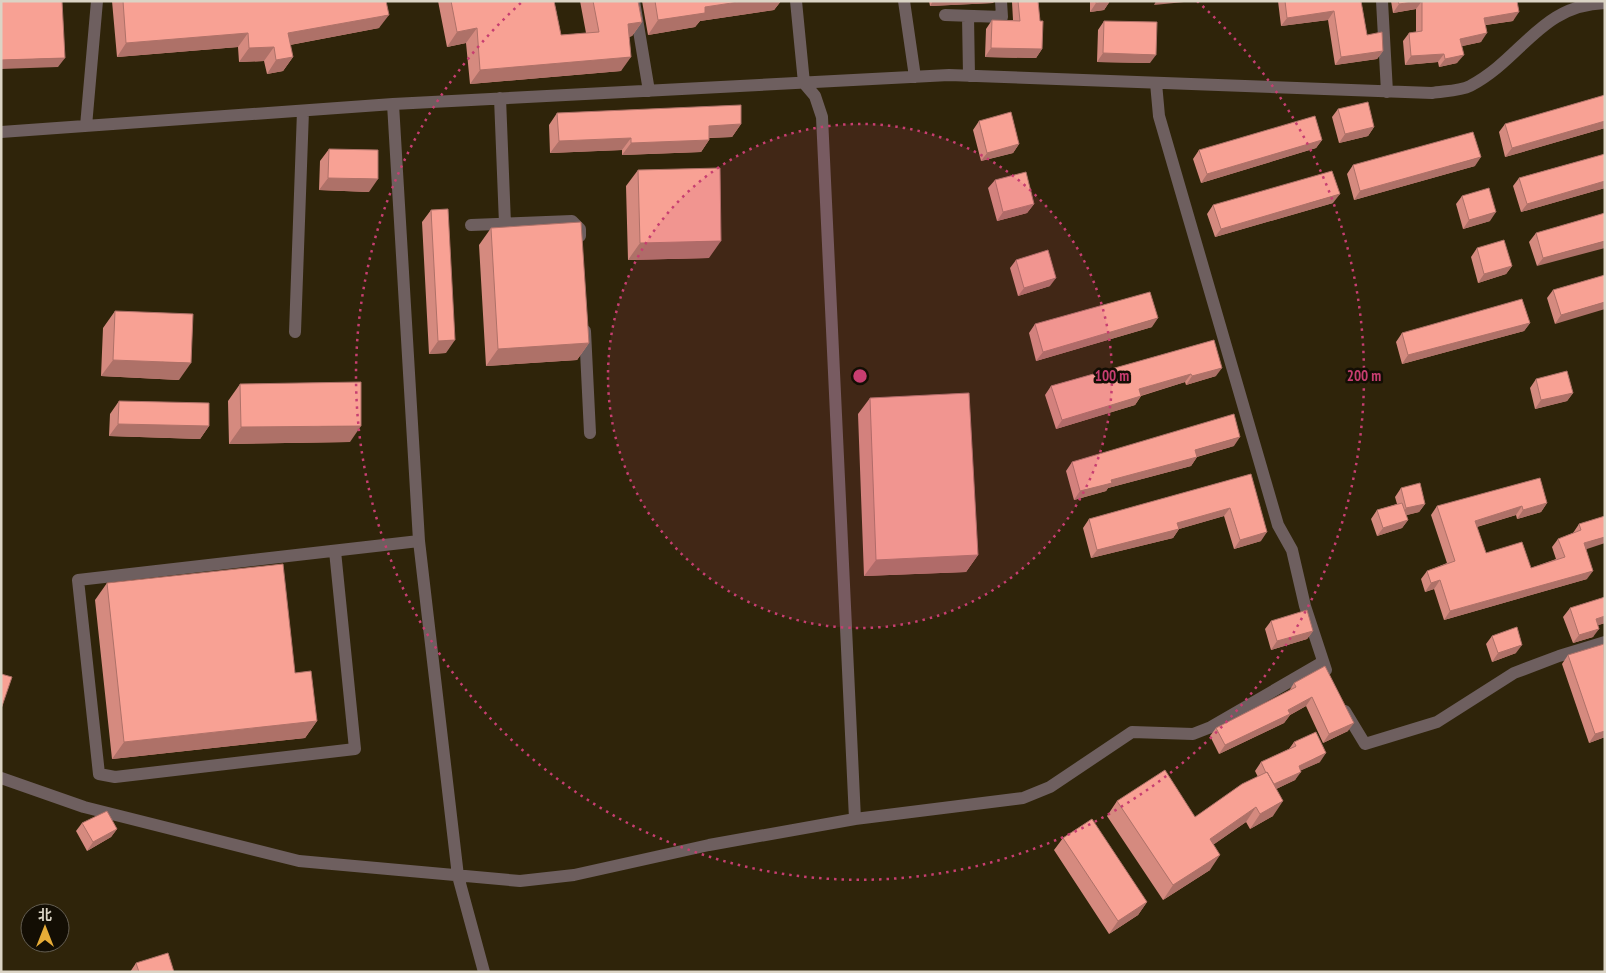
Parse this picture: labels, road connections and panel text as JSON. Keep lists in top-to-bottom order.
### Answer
{
  "north": "top",
  "rings": ["100 m", "200 m"]
}
